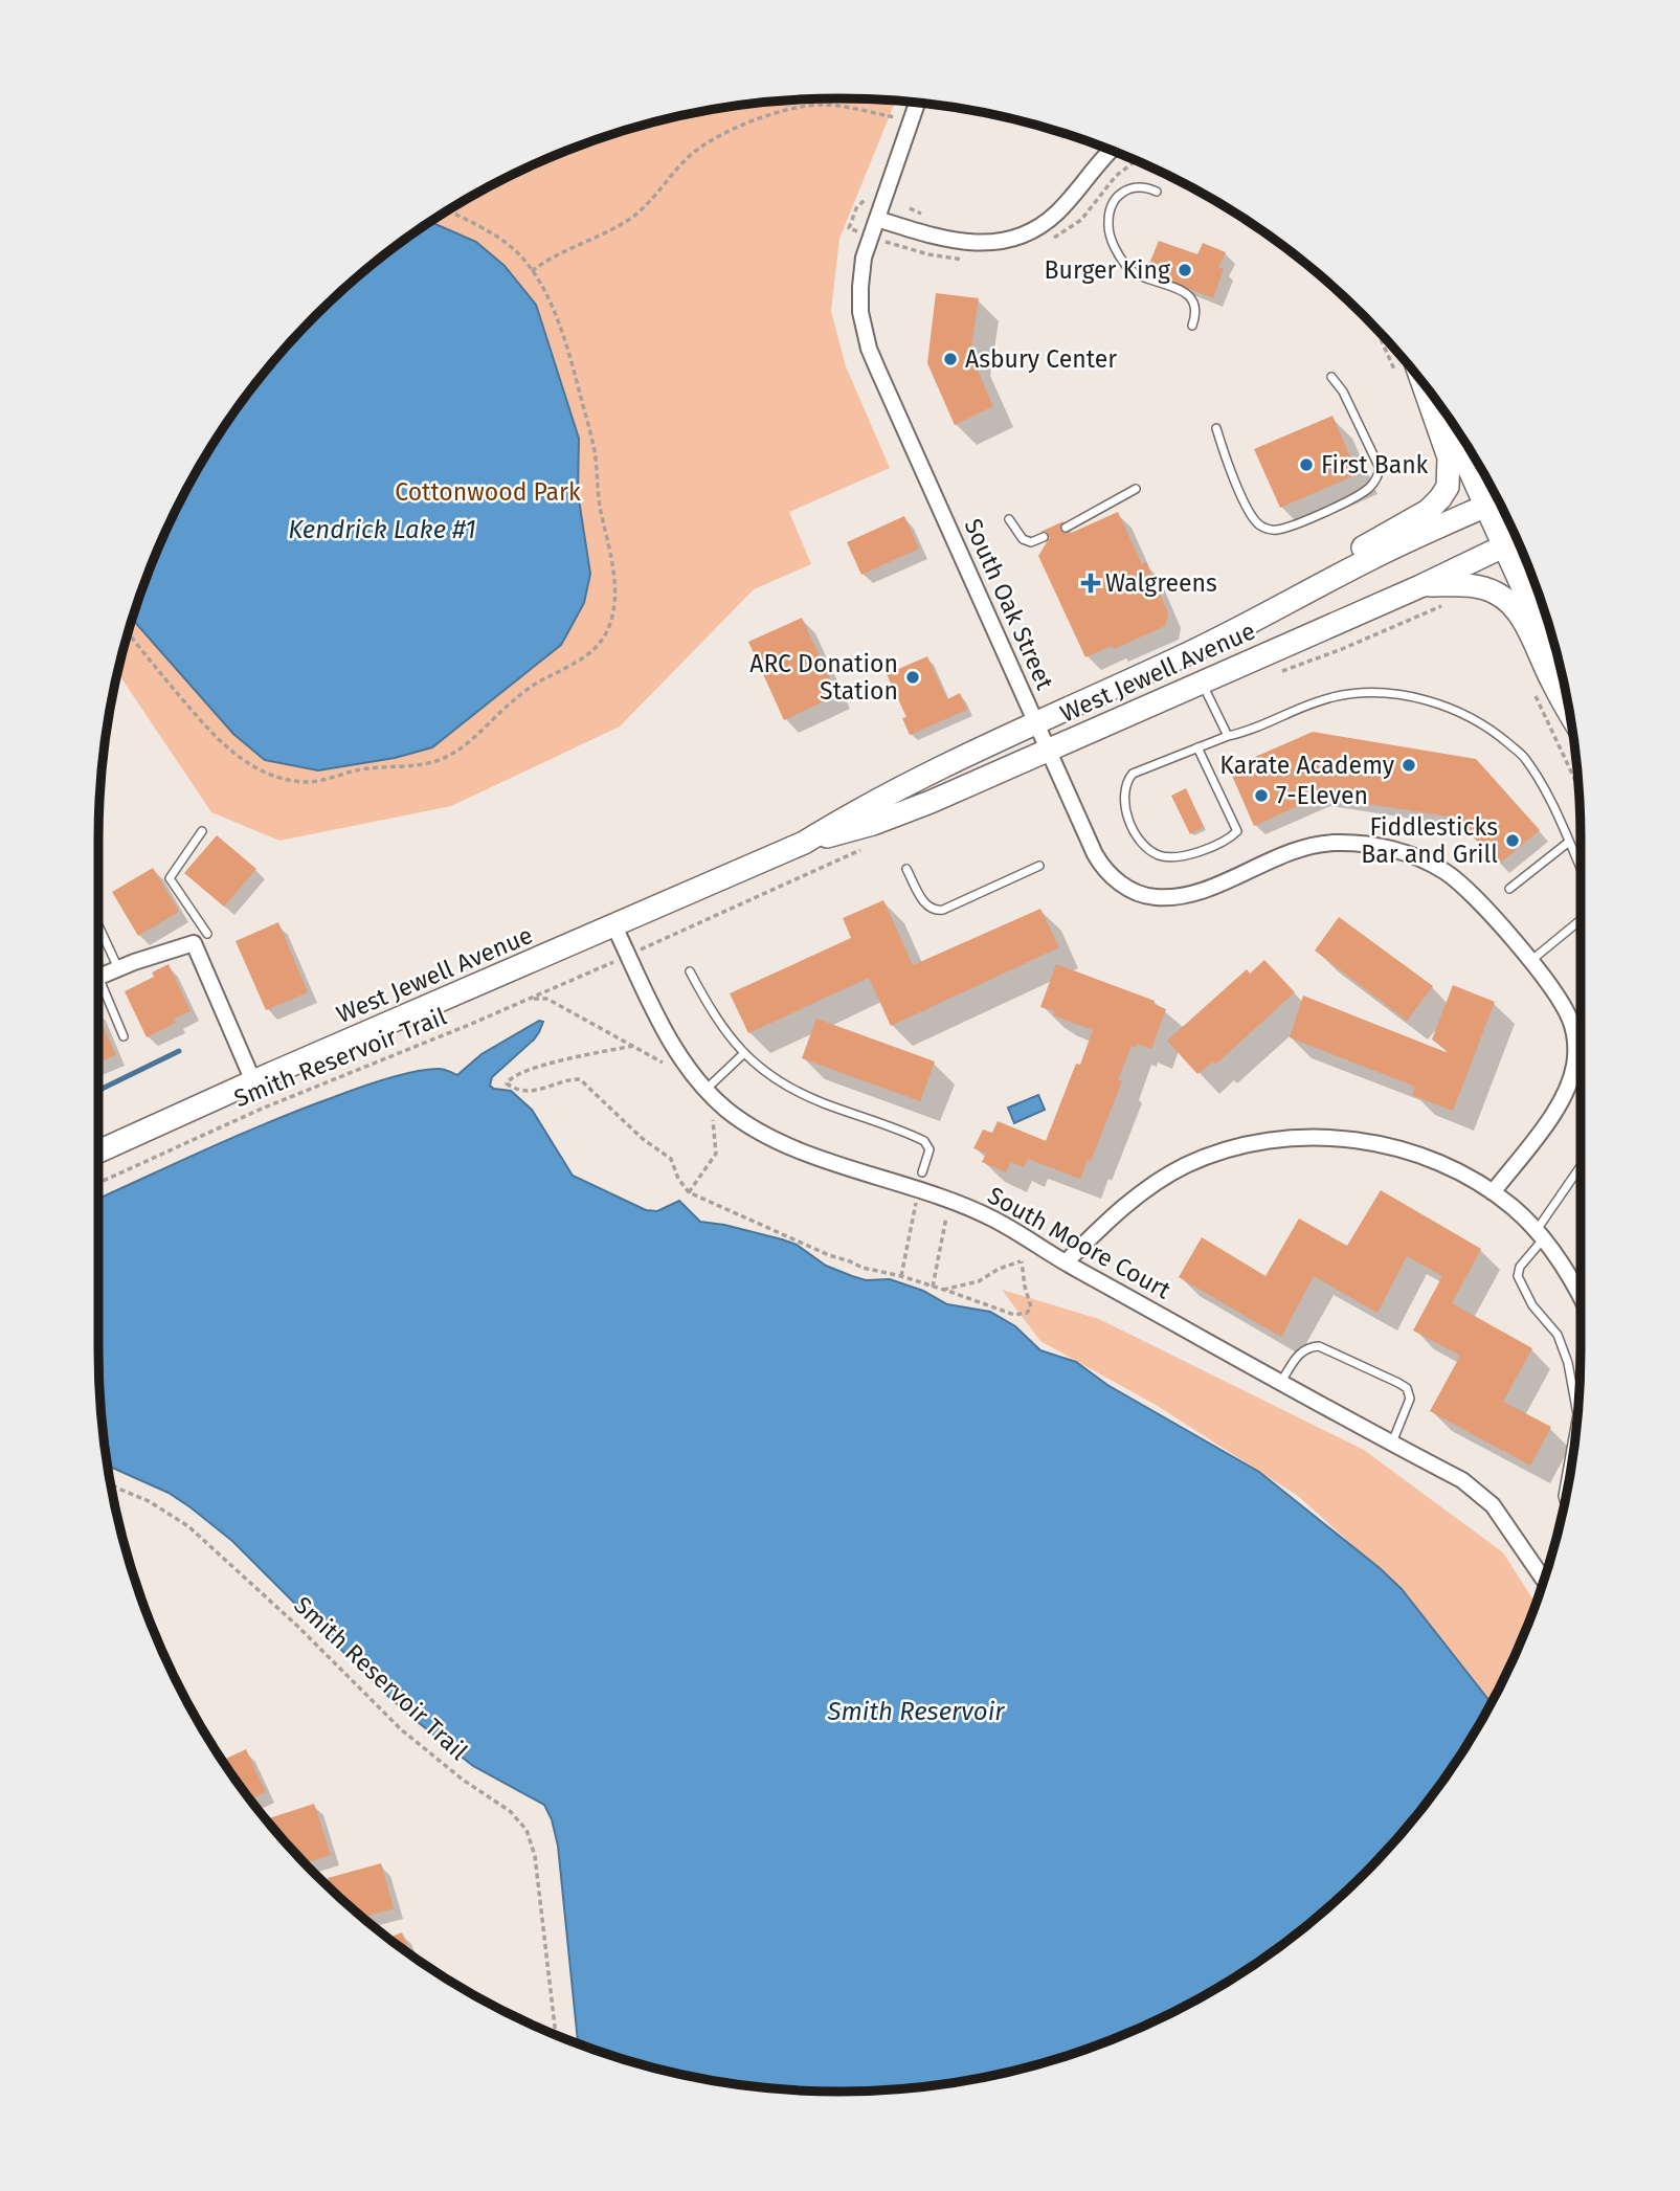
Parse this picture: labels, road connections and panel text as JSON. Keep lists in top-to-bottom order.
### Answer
{
  "streets": {
    "main road": ["West Jewell Avenue"],
    "street": ["South Oak Street", "South Moore Court"],
    "path": ["Smith Reservoir Trail"]
  },
  "crossings": [
    ["South Oak Street", "West Jewell Avenue"],
    ["West Jewell Avenue", "South Moore Court"]
  ],
  "water": ["Kendrick Lake #1", "Smith Reservoir"],
  "parks": ["Cottonwood Park"],
  "places": {
    "other": [
      "Burger King",
      "Asbury Center",
      "First Bank",
      "ARC Donation Station",
      "Karate Academy",
      "7-Eleven",
      "Fiddlesticks Bar and Grill"
    ],
    "health": ["Walgreens"]
  }
}
